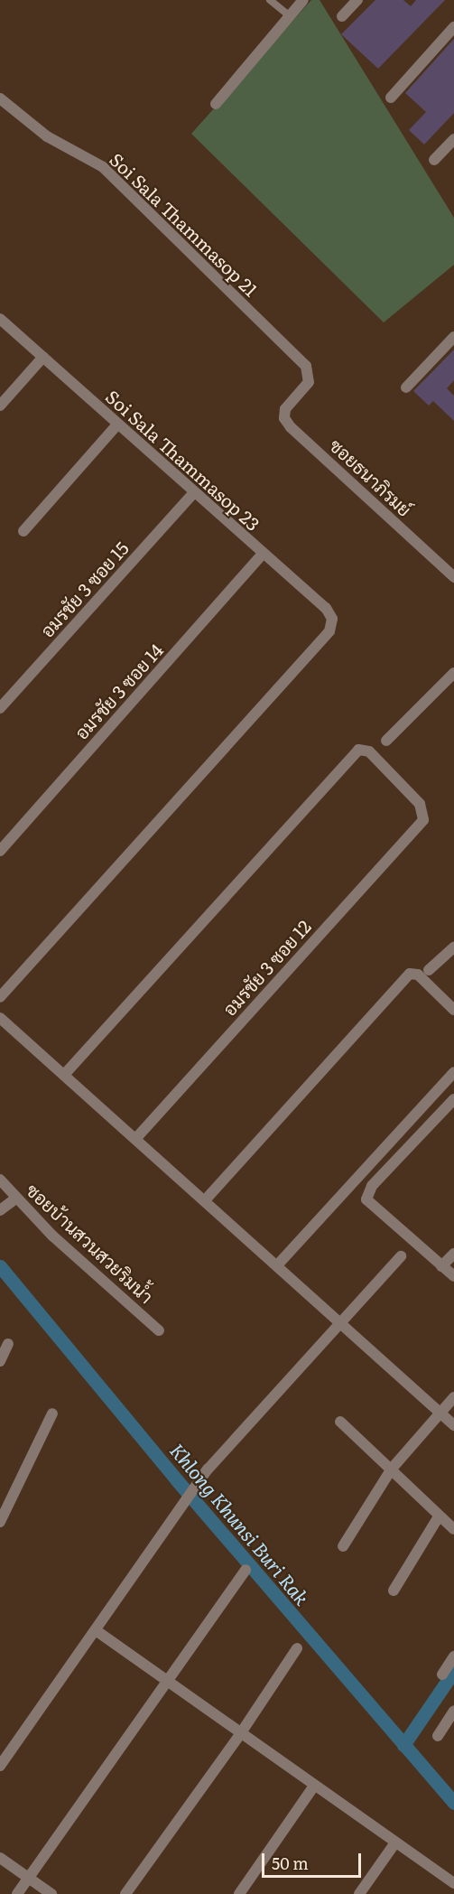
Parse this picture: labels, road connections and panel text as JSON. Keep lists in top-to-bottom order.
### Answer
{
  "streets": {
    "street": [
      "Soi Sala Thammasop 21",
      "Soi Sala Thammasop 23",
      "ซอยธนาภิรมย์",
      "อมรชัย 3 ซอย 15",
      "อมรชัย 3 ซอย 14",
      "อมรชัย 3 ซอย 12",
      "ซอยบ้านสวนสวยริมน้ำ"
    ]
  },
  "crossings": [
    ["Soi Sala Thammasop 21", "ซอยธนาภิรมย์"],
    ["Soi Sala Thammasop 23", "อมรชัย 3 ซอย 15"],
    ["Soi Sala Thammasop 23", "อมรชัย 3 ซอย 14"]
  ],
  "water": ["Khlong Khunsi Buri Rak"],
  "scale_bar": "50 m"
}
